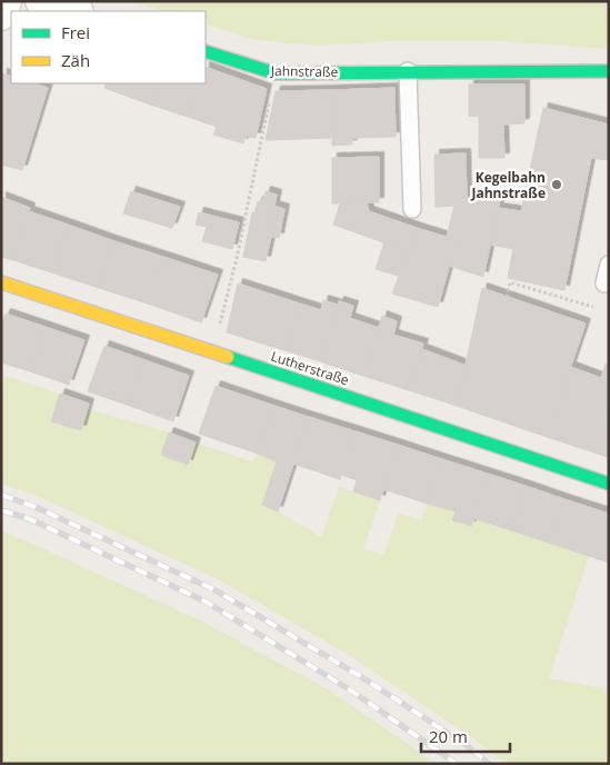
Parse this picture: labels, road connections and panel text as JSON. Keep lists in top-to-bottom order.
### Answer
{
  "streets": {
    "street": ["Jahnstraße", "Lutherstraße"]
  },
  "places": ["Kegelbahn Jahnstraße"],
  "legend": ["Frei", "Zäh"],
  "scale_bar": "20 m"
}
